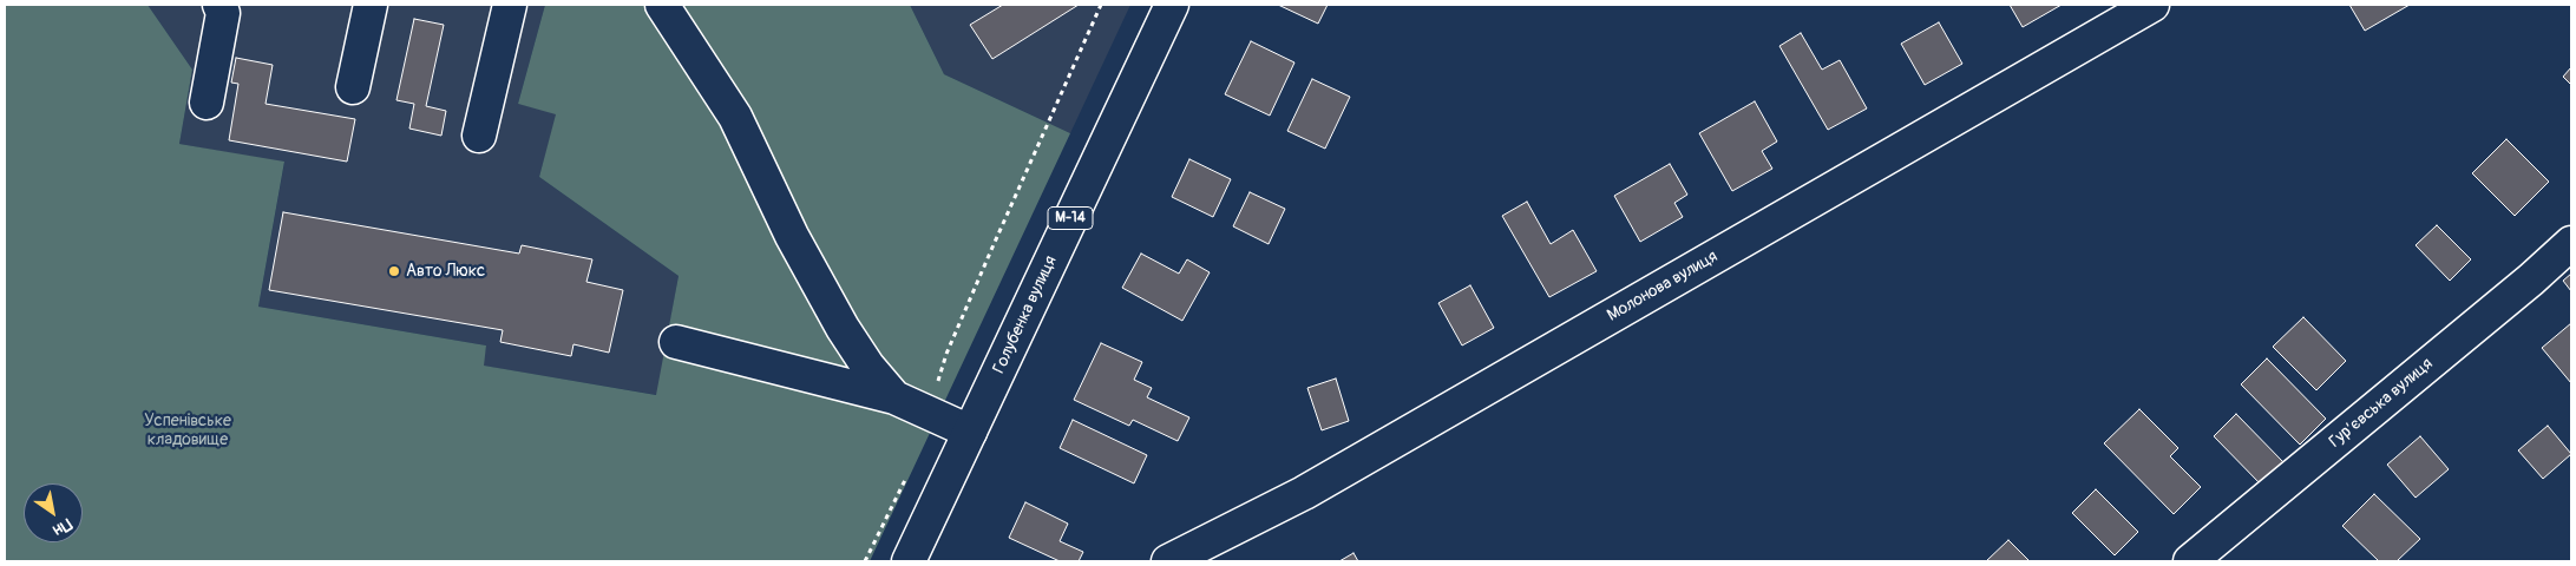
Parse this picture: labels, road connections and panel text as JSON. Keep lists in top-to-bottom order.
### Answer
{
  "streets": {
    "main road": [
      "М-14",
      "Молонова вулиця",
      "Голубенка вулиця",
      "Гур’євська вулиця"
    ]
  },
  "parks": ["Успенівське кладовище"],
  "places": ["Авто Люкс"],
  "north": "bottom right"
}
